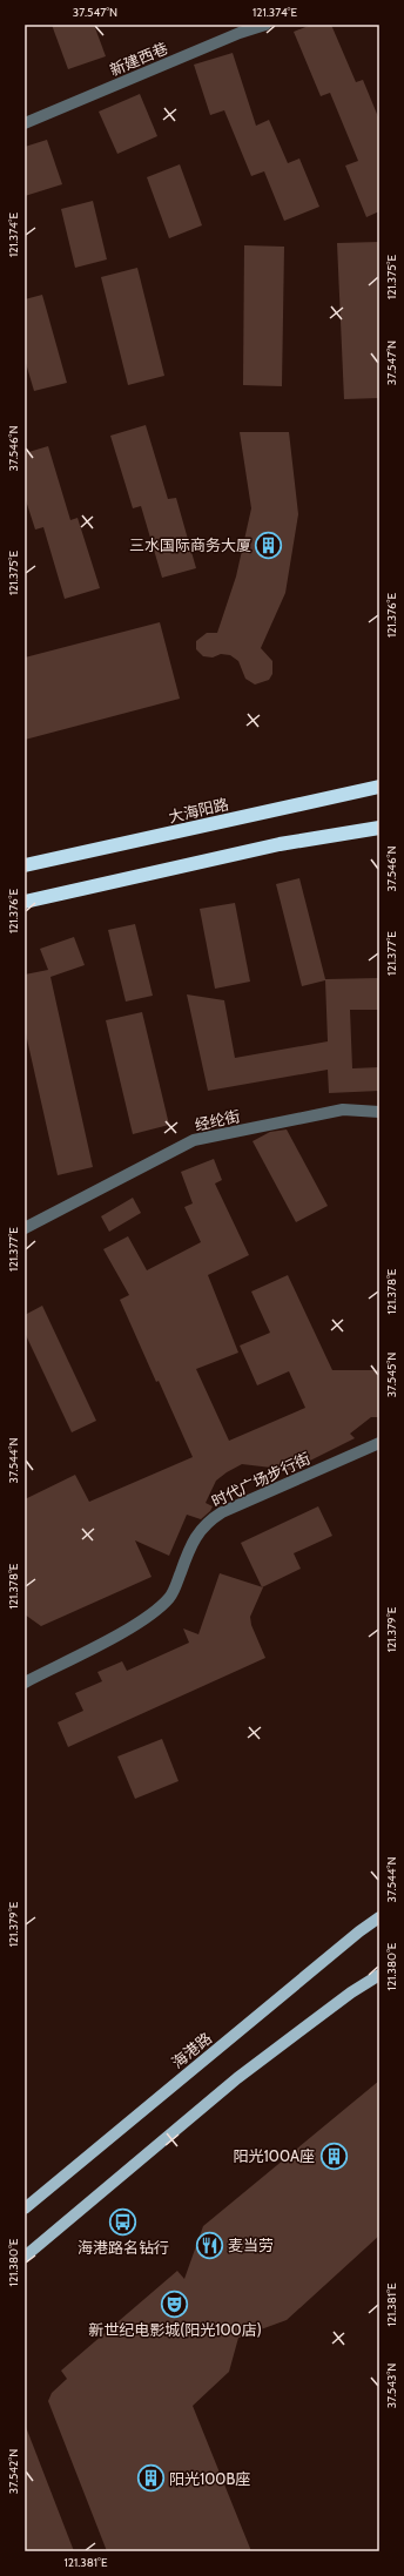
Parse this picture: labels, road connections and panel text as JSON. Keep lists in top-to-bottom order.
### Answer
{
  "streets": {
    "highway": ["大海阳路"],
    "main road": ["海港路"],
    "street": ["新建西巷", "经纶街", "时代广场步行街"]
  },
  "places": {
    "building": ["三水国际商务大厦", "阳光100A座", "阳光100B座"],
    "bus stop": ["海港路名钻行"],
    "restaurant": ["麦当劳"],
    "theatre": ["新世纪电影城(阳光100店)"]
  },
  "coordinates": [
    "37.547°N",
    "121.374°E",
    "121.375°E",
    "37.546°N",
    "121.376°E",
    "121.377°E",
    "121.378°E",
    "37.545°N",
    "37.544°N",
    "121.379°E",
    "121.380°E",
    "121.381°E",
    "37.543°N",
    "37.542°N"
  ]
}
